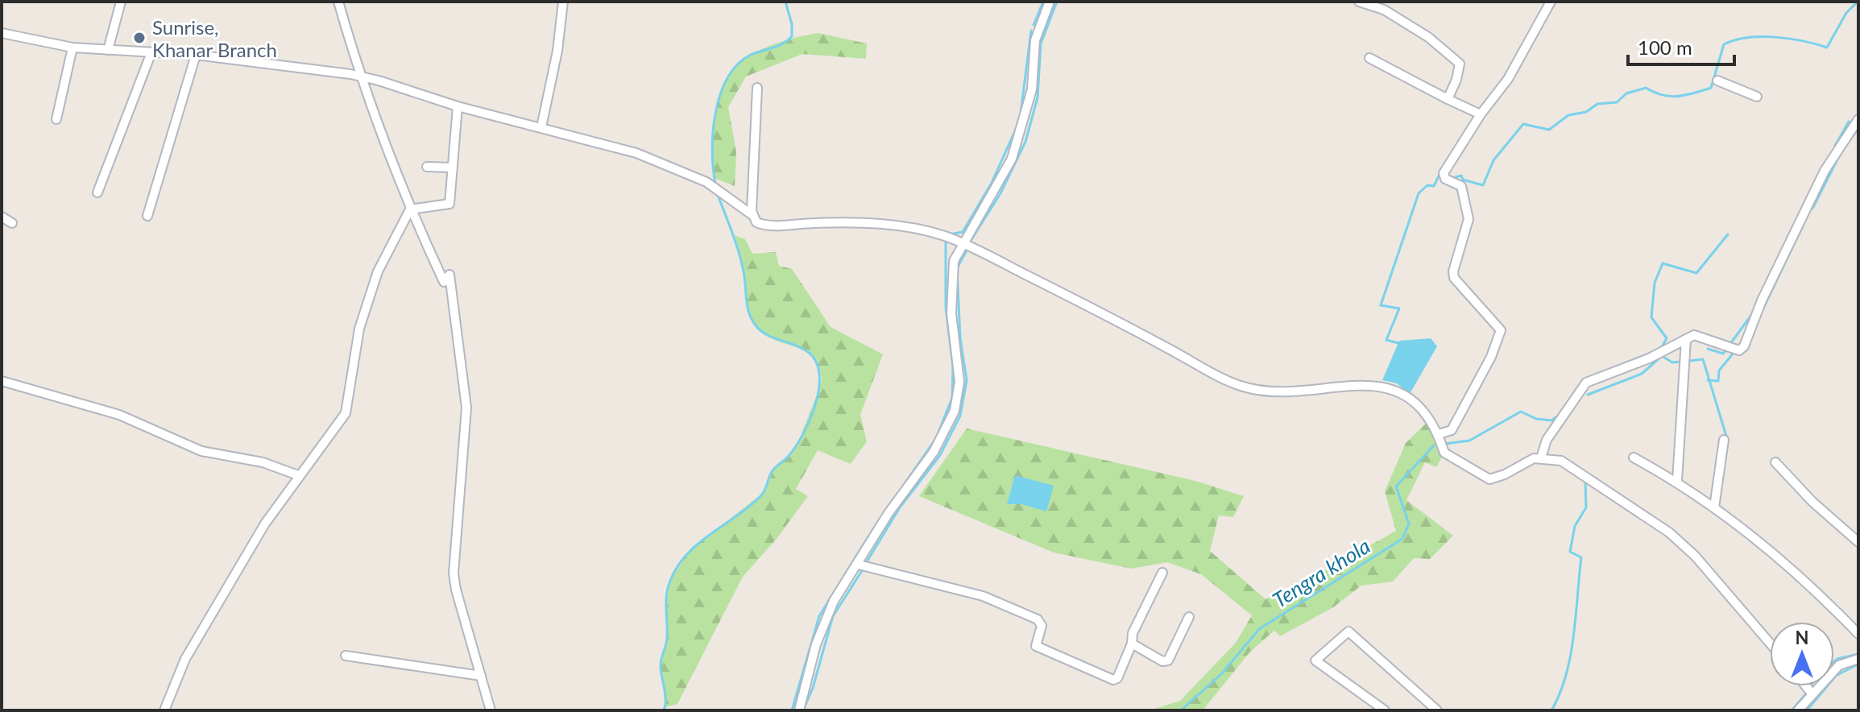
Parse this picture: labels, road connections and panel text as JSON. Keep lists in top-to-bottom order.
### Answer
{
  "water": ["Tengra khola"],
  "places": ["Sunrise, Khanar Branch"],
  "scale_bar": "100 m",
  "north": "top"
}
